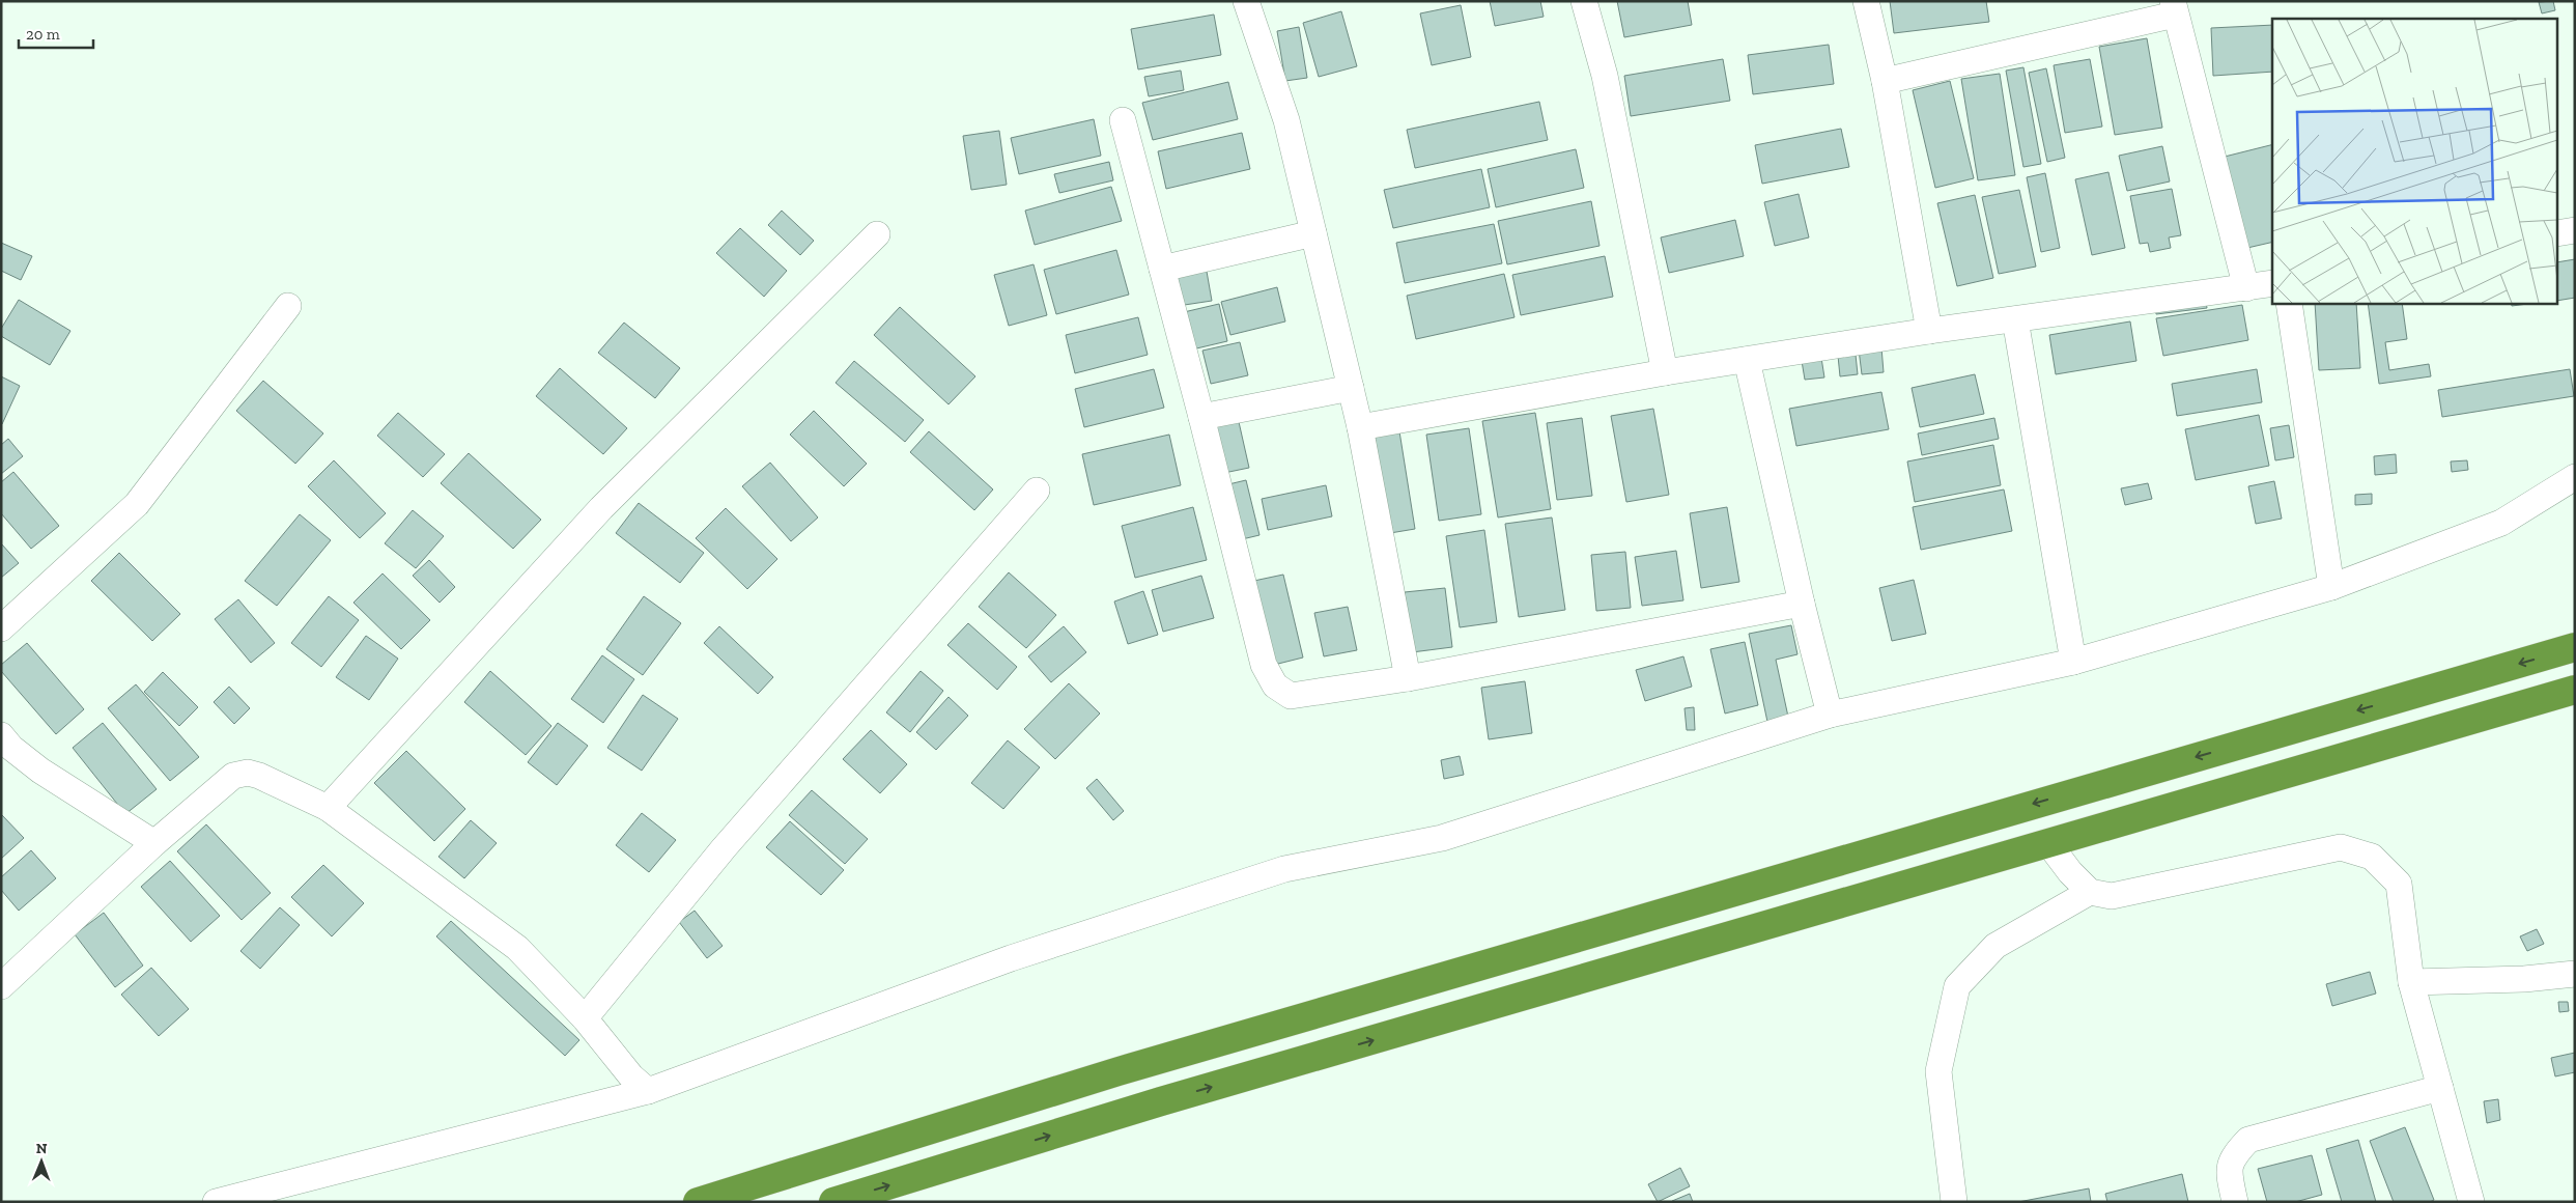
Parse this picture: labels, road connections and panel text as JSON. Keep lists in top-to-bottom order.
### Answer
{
  "scale_bar": "20 m",
  "north": "top"
}
